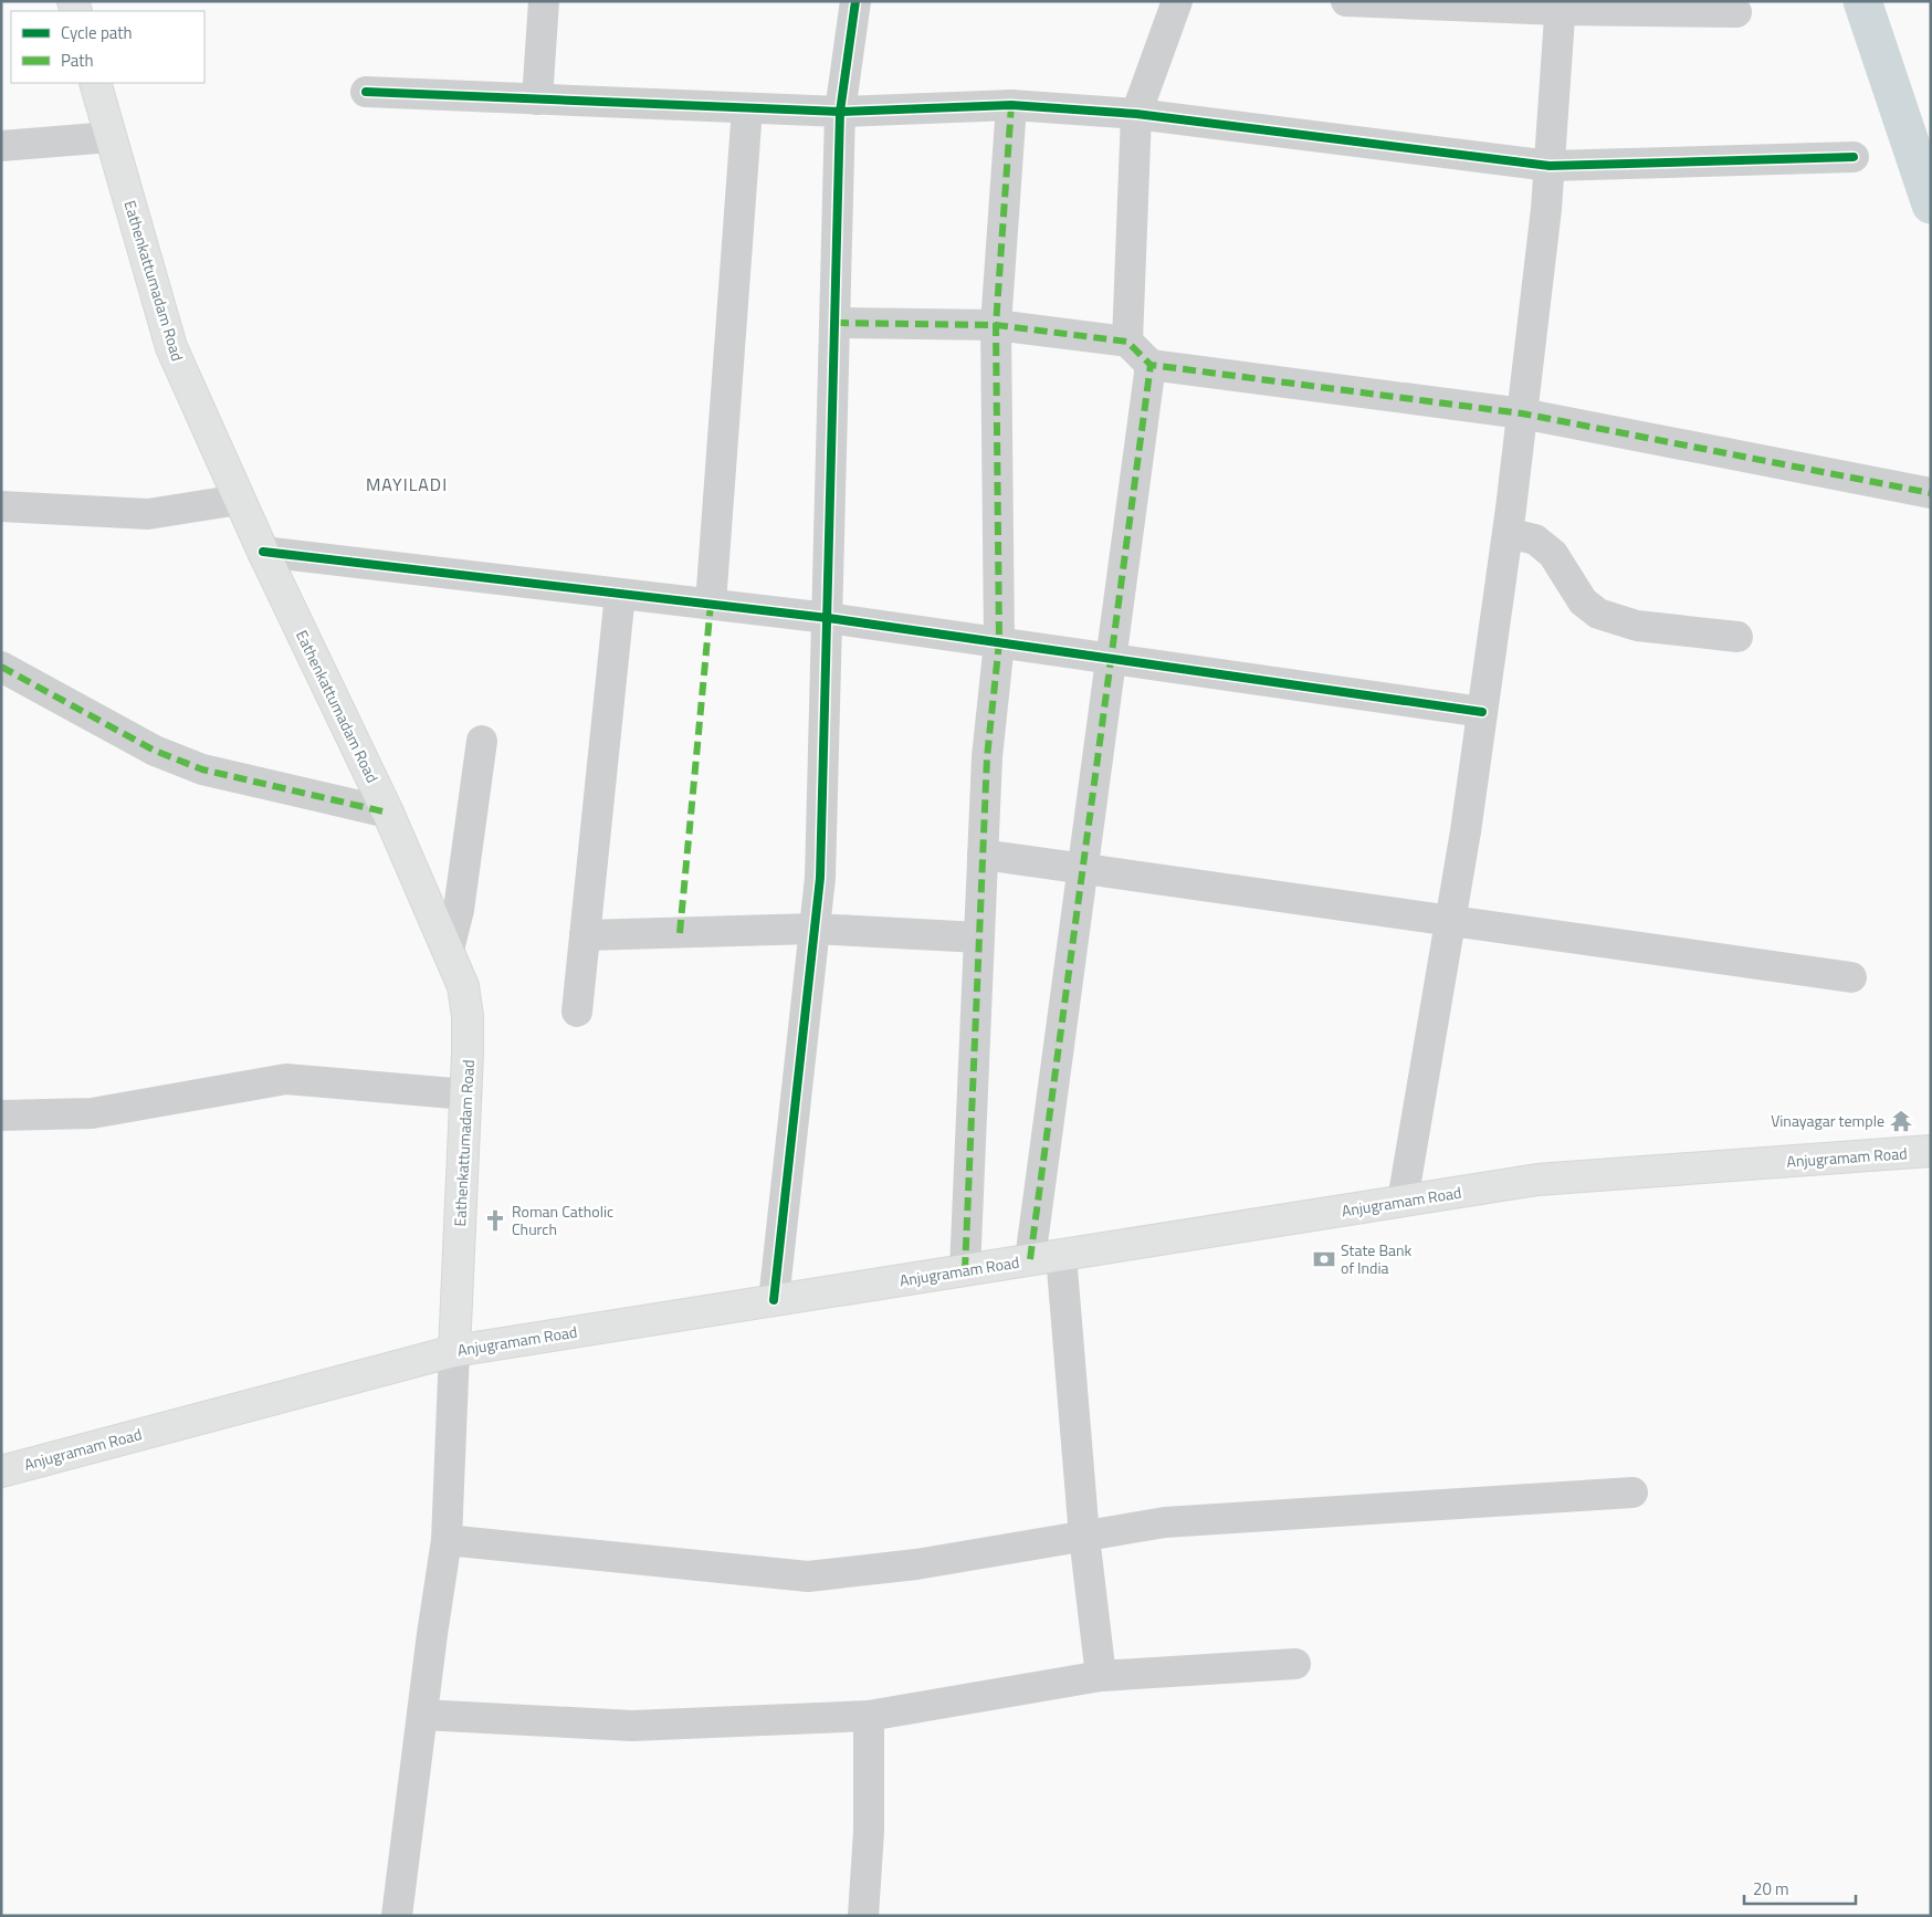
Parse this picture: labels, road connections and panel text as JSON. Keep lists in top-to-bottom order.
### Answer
{
  "streets": {
    "main road": ["Eathenkattumadam Road", "Anjugramam Road"]
  },
  "crossings": [
    ["Eathenkattumadam Road", "Anjugramam Road"]
  ],
  "districts": ["MAYILADI"],
  "places": {
    "temple": ["Vinayagar temple"],
    "church": ["Roman Catholic Church"],
    "bank": ["State Bank of India"]
  },
  "legend": ["Cycle path", "Path"],
  "scale_bar": "20 m"
}
